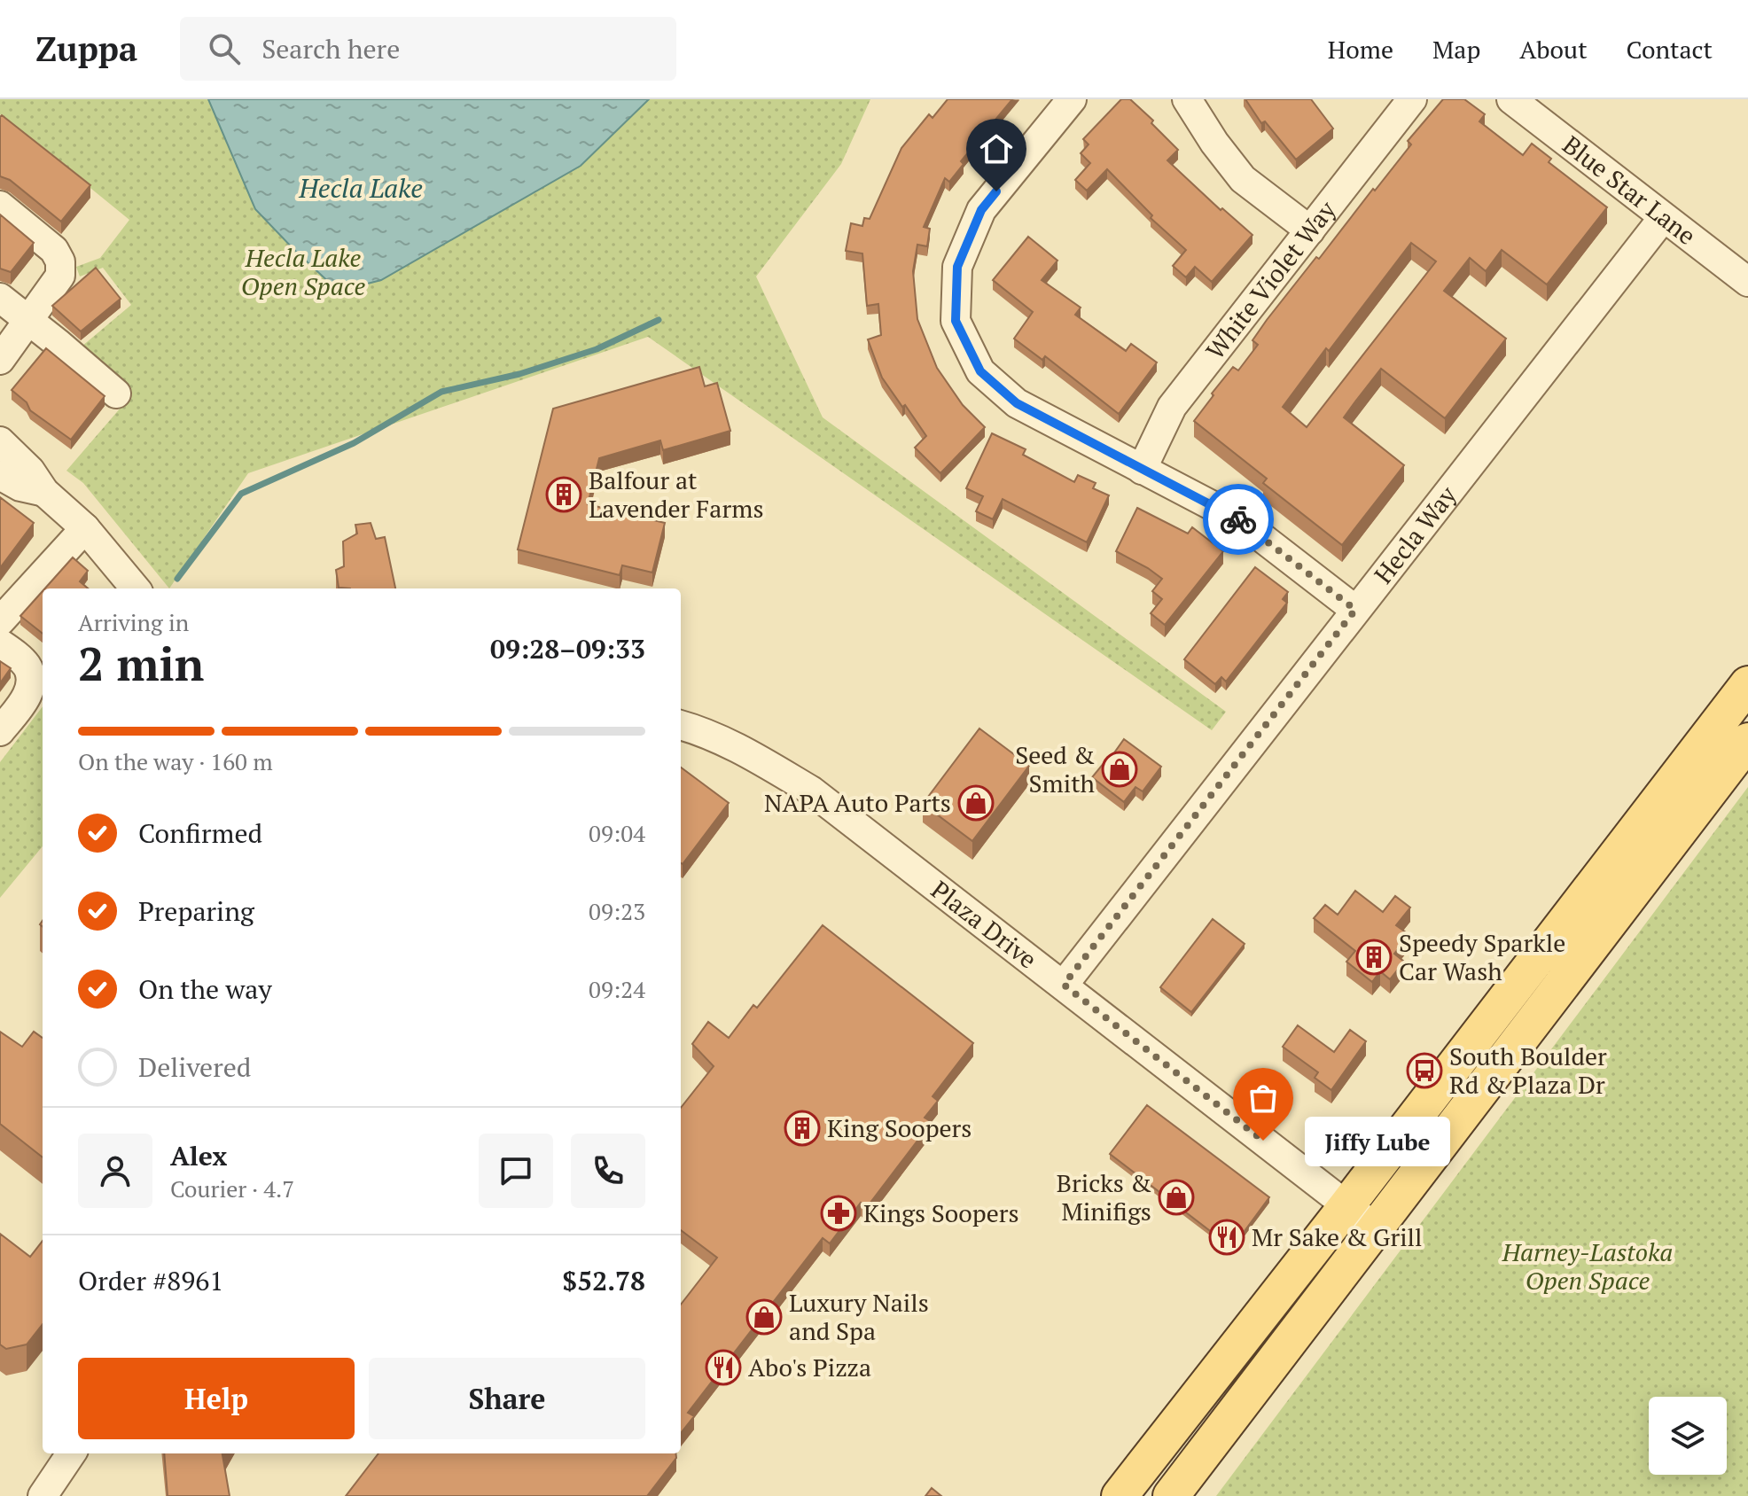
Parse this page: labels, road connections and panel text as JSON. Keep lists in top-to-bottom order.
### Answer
{
  "streets": {
    "street": [
      "Blue Star Lane",
      "White Violet Way",
      "Hecla Way",
      "Plaza Drive"
    ]
  },
  "crossings": [
    ["Blue Star Lane", "Hecla Way"],
    ["Hecla Way", "Plaza Drive"]
  ],
  "water": ["Hecla Lake"],
  "parks": ["Hecla Lake Open Space", "Harney-Lastoka Open Space"],
  "places": {
    "building": ["Balfour at Lavender Farms", "Speedy Sparkle Car Wash", "King Soopers"],
    "shop": [
      "Seed & Smith",
      "NAPA Auto Parts",
      "Bricks & Minifigs",
      "Luxury Nails and Spa"
    ],
    "bus stop": ["South Boulder Rd & Plaza Dr"],
    "other": ["Jiffy Lube"],
    "pharmacy": ["Kings Soopers"],
    "restaurant": ["Mr Sake & Grill", "Abo's Pizza"]
  },
  "page": {
    "header": "Zuppa",
    "search": "Search here",
    "nav": [
      "Home",
      "Map",
      "About",
      "Contact"
    ],
    "heading": ["2 min", "Arriving in", "09:28–09:33"],
    "panel": [
      "Alex",
      "Courier · 4.7",
      "Order #8961",
      "$52.78"
    ],
    "bar": "On the way · 160 m",
    "list": [
      ["Confirmed", "09:04"],
      ["Preparing", "09:23"],
      ["On the way", "09:24"],
      "Delivered"
    ],
    "bubble": "Jiffy Lube",
    "buttons": ["Help", "Share"]
  }
}
